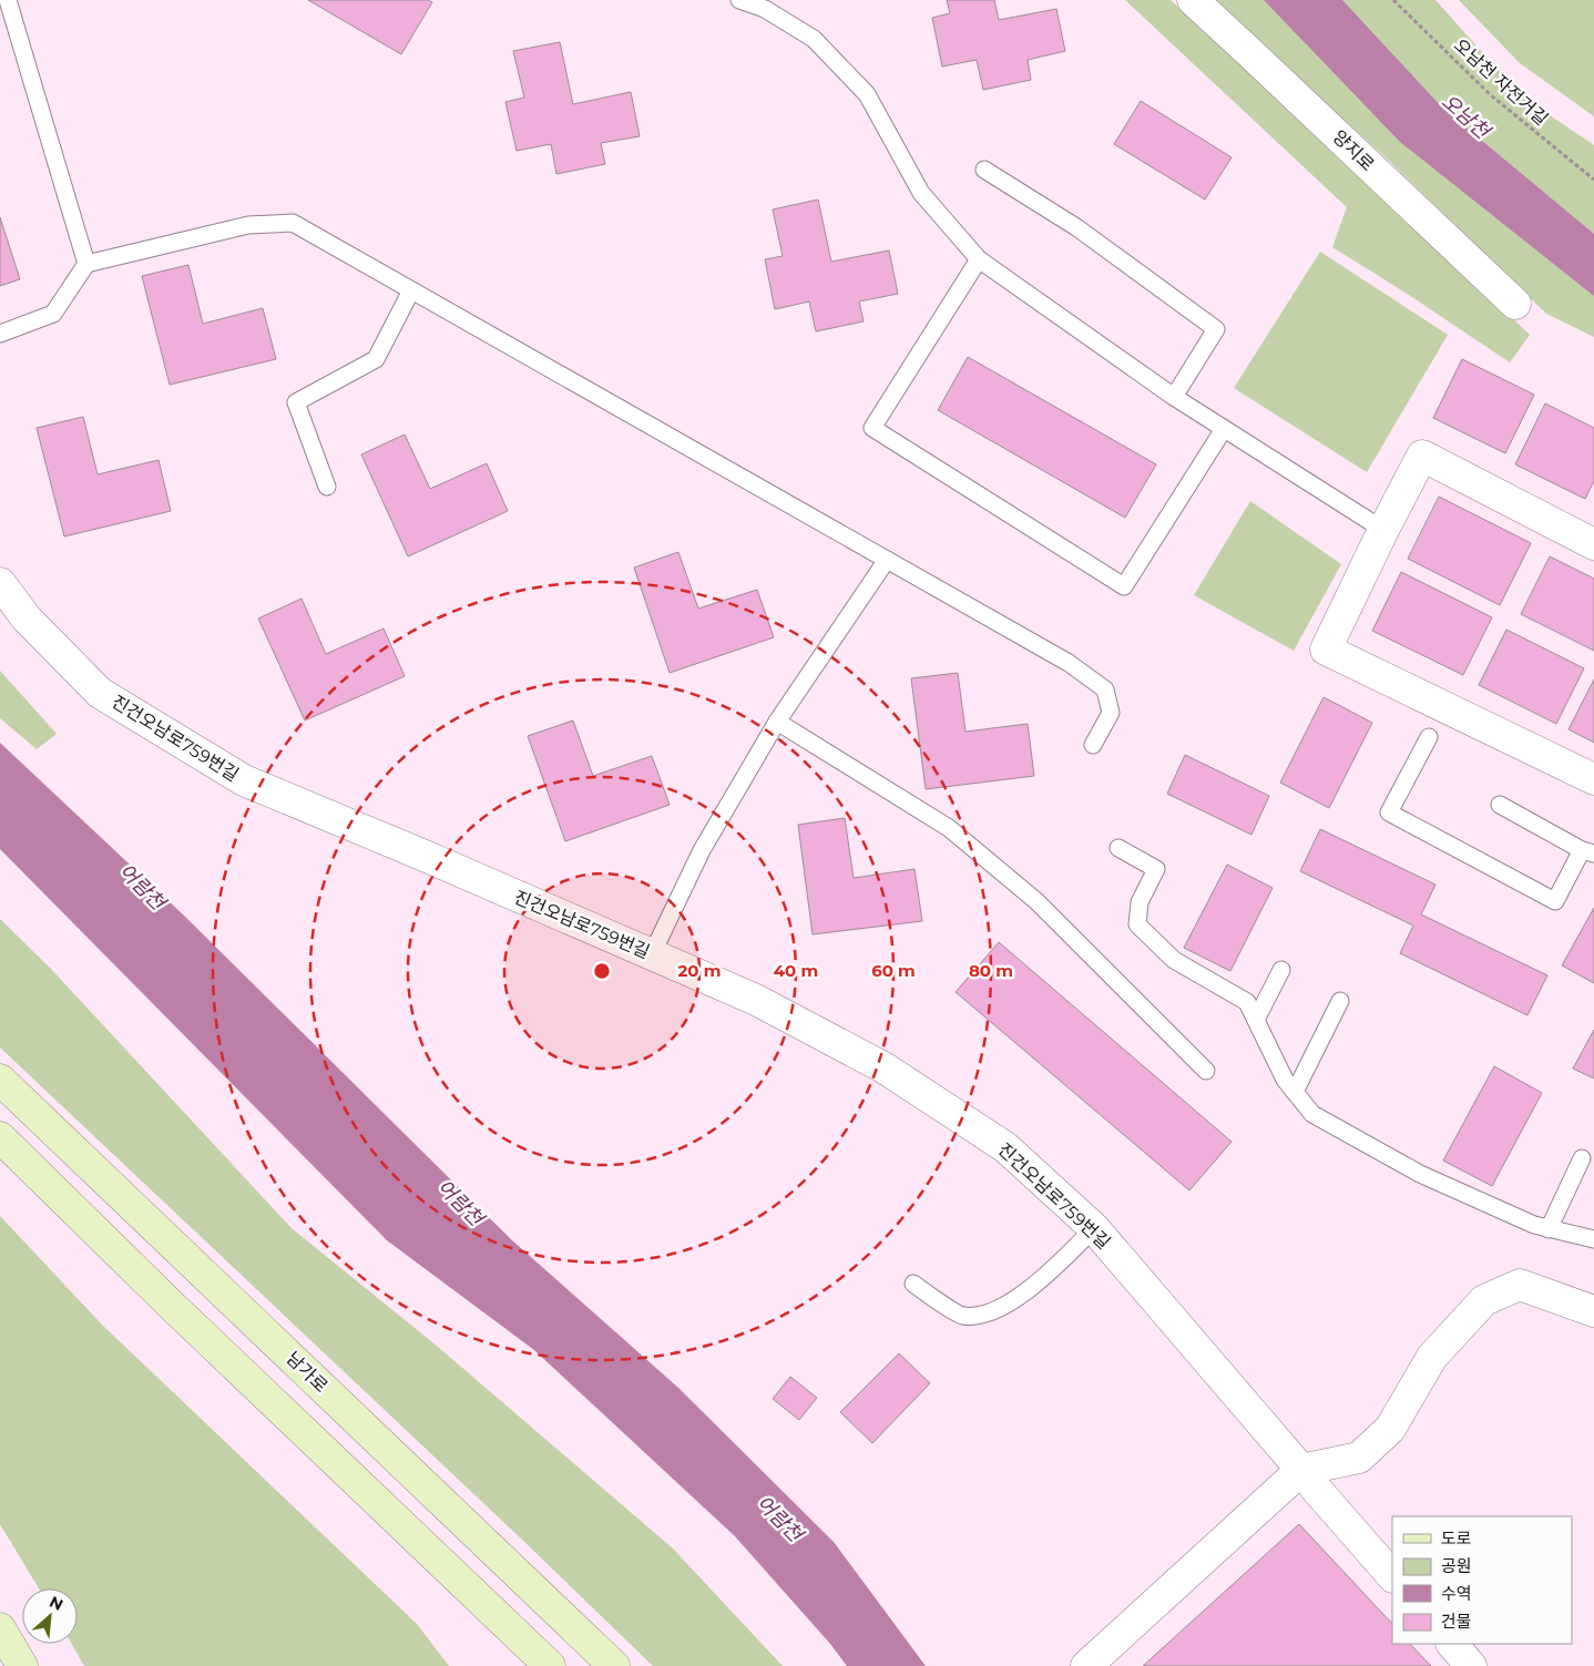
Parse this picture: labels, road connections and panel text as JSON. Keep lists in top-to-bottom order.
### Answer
{
  "streets": {
    "main road": ["남가로"],
    "street": ["양지로", "진건오남로759번길"],
    "path": ["오남천 자전거길"]
  },
  "water": ["오남천", "어람천"],
  "legend": [
    "도로",
    "공원",
    "수역",
    "건물"
  ],
  "north": "top right",
  "rings": [
    "20 m",
    "40 m",
    "60 m",
    "80 m"
  ]
}
